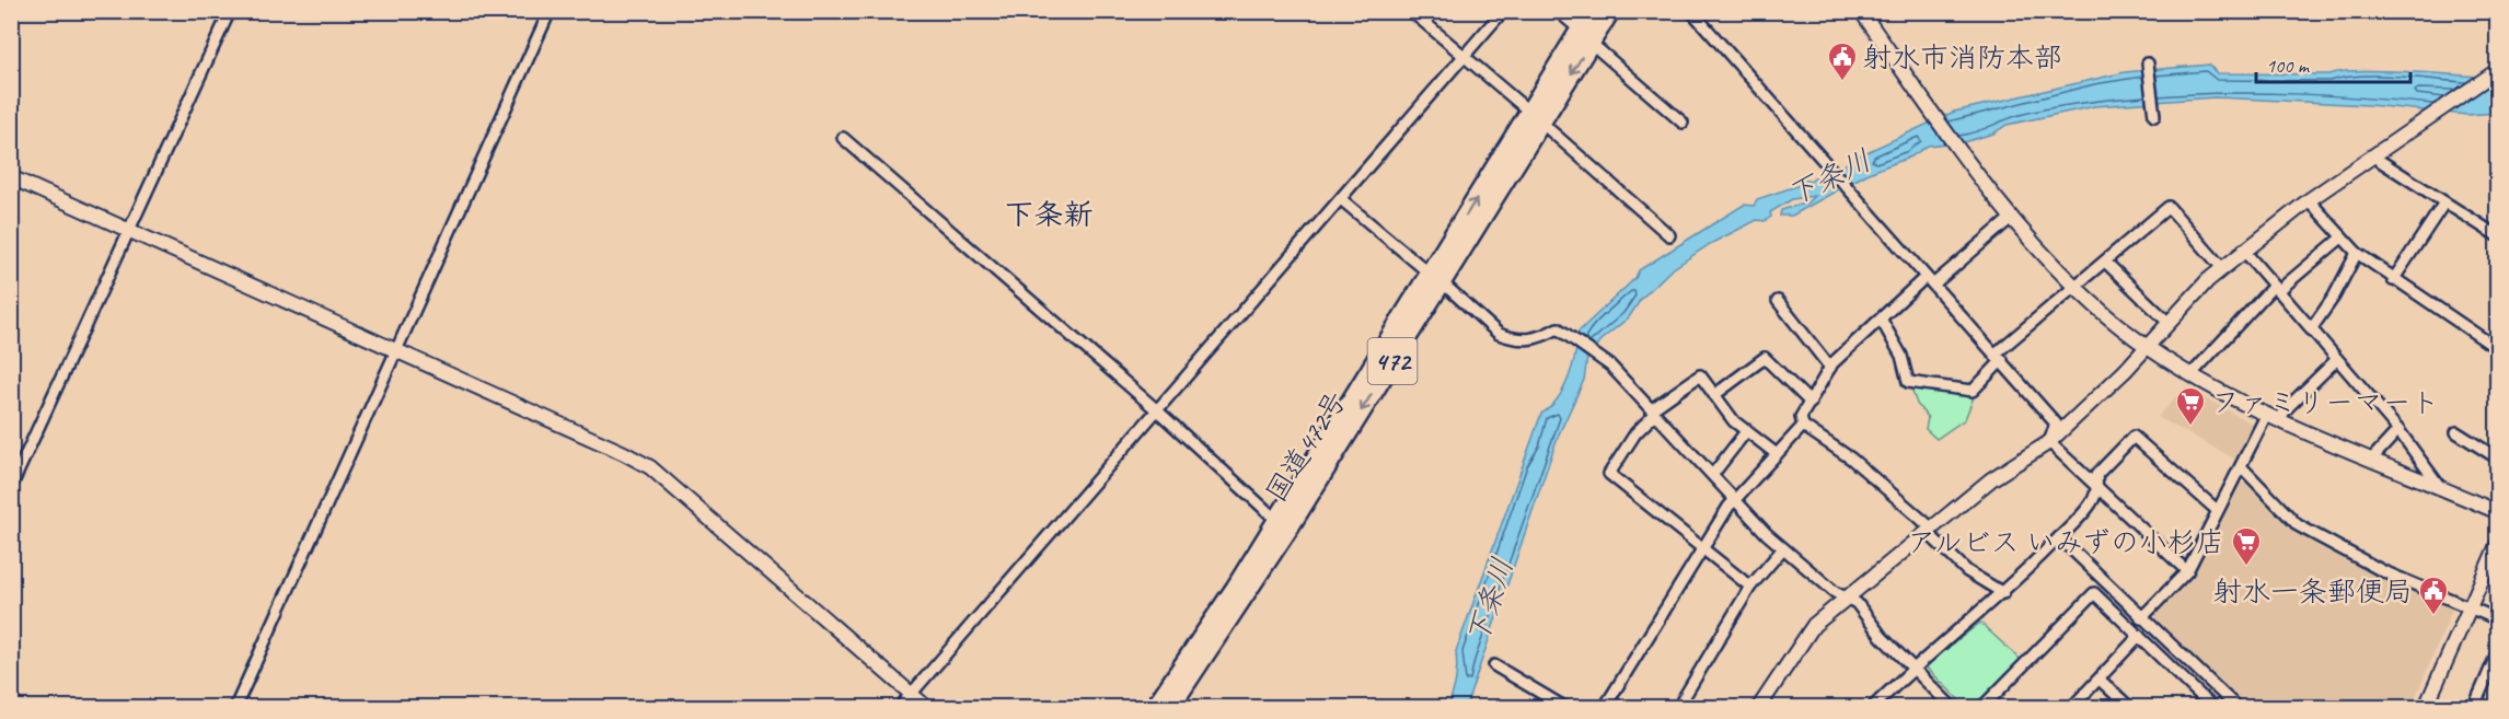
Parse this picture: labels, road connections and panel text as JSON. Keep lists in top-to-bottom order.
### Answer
{
  "streets": {
    "highway": ["472", "国道472号"]
  },
  "districts": ["下条新"],
  "water": ["下条川"],
  "places": {
    "public building": ["射水市消防本部", "射水一条郵便局"],
    "supermarket": ["ファミリーマート", "アルビス いみずの小杉店"]
  },
  "scale_bar": "100 m"
}
